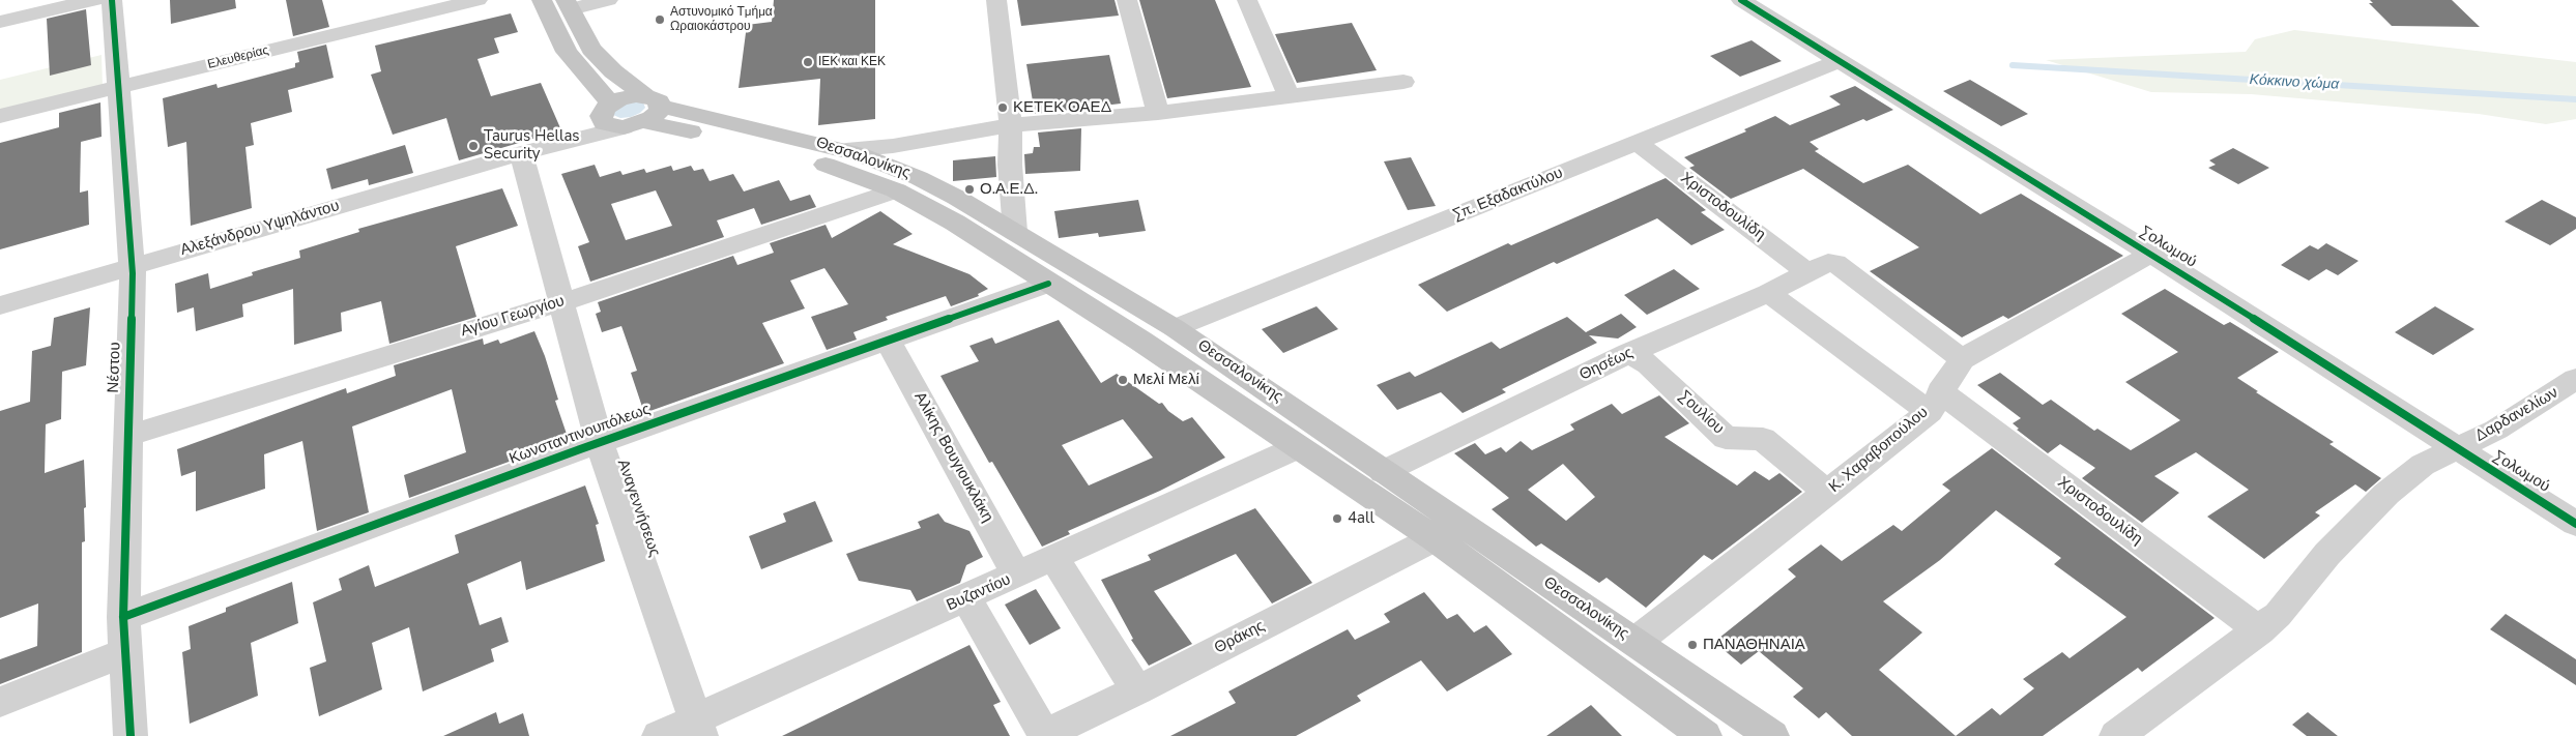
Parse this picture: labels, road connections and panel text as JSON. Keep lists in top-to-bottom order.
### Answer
{
  "streets": {
    "main road": ["Θεσσαλονίκης"],
    "street": [
      "Ελευθερίας",
      "Σπ. Εξαδακτύλου",
      "Χριστοδουλίδη",
      "Αλεξάνδρου Υψηλάντου",
      "Σολωμού",
      "Αγίου Γεωργίου",
      "Θησέως",
      "Νέστου",
      "Σουλίου",
      "Δαρδανελίων",
      "Κωνσταντινουπόλεως",
      "Κ. Χαραβοπούλου",
      "Αλίκης Βουγιουκλάκη",
      "Αναγεννήσεως",
      "Βυζαντίου",
      "Θράκης"
    ]
  },
  "crossings": [
    ["Ελευθερίας", "Νέστου"],
    ["Θεσσαλονίκης", "Σπ. Εξαδακτύλου"],
    ["Θεσσαλονίκης", "Αγίου Γεωργίου"],
    ["Θεσσαλονίκης", "Θησέως"],
    ["Θεσσαλονίκης", "Κωνσταντινουπόλεως"],
    ["Θεσσαλονίκης", "Κ. Χαραβοπούλου"],
    ["Θεσσαλονίκης", "Βυζαντίου"],
    ["Θεσσαλονίκης", "Θράκης"],
    ["Σπ. Εξαδακτύλου", "Χριστοδουλίδη"],
    ["Σπ. Εξαδακτύλου", "Σολωμού"],
    ["Χριστοδουλίδη", "Θησέως"],
    ["Χριστοδουλίδη", "Δαρδανελίων"],
    ["Χριστοδουλίδη", "Κ. Χαραβοπούλου"],
    ["Αλεξάνδρου Υψηλάντου", "Νέστου"],
    ["Αλεξάνδρου Υψηλάντου", "Αναγεννήσεως"],
    ["Σολωμού", "Δαρδανελίων"],
    ["Σολωμού", "Κ. Χαραβοπούλου"],
    ["Αγίου Γεωργίου", "Νέστου"],
    ["Αγίου Γεωργίου", "Αναγεννήσεως"],
    ["Θησέως", "Σουλίου"],
    ["Νέστου", "Κωνσταντινουπόλεως"],
    ["Σουλίου", "Κ. Χαραβοπούλου"],
    ["Κωνσταντινουπόλεως", "Αλίκης Βουγιουκλάκη"],
    ["Κωνσταντινουπόλεως", "Αναγεννήσεως"],
    ["Αλίκης Βουγιουκλάκη", "Βυζαντίου"],
    ["Αναγεννήσεως", "Βυζαντίου"]
  ],
  "water": ["Κόκκινο χώμα"],
  "places": [
    "Αστυνομικό Τμήμα Ωραιοκάστρου",
    "ΙΕΚ και ΚΕΚ",
    "ΚΕΤΕΚ ΟΑΕΔ",
    "Taurus Hellas Security",
    "Ο.Α.Ε.Δ.",
    "Μελί Μελί",
    "4all",
    "ΠΑΝΑΘΗΝΑΙΑ"
  ]
}
